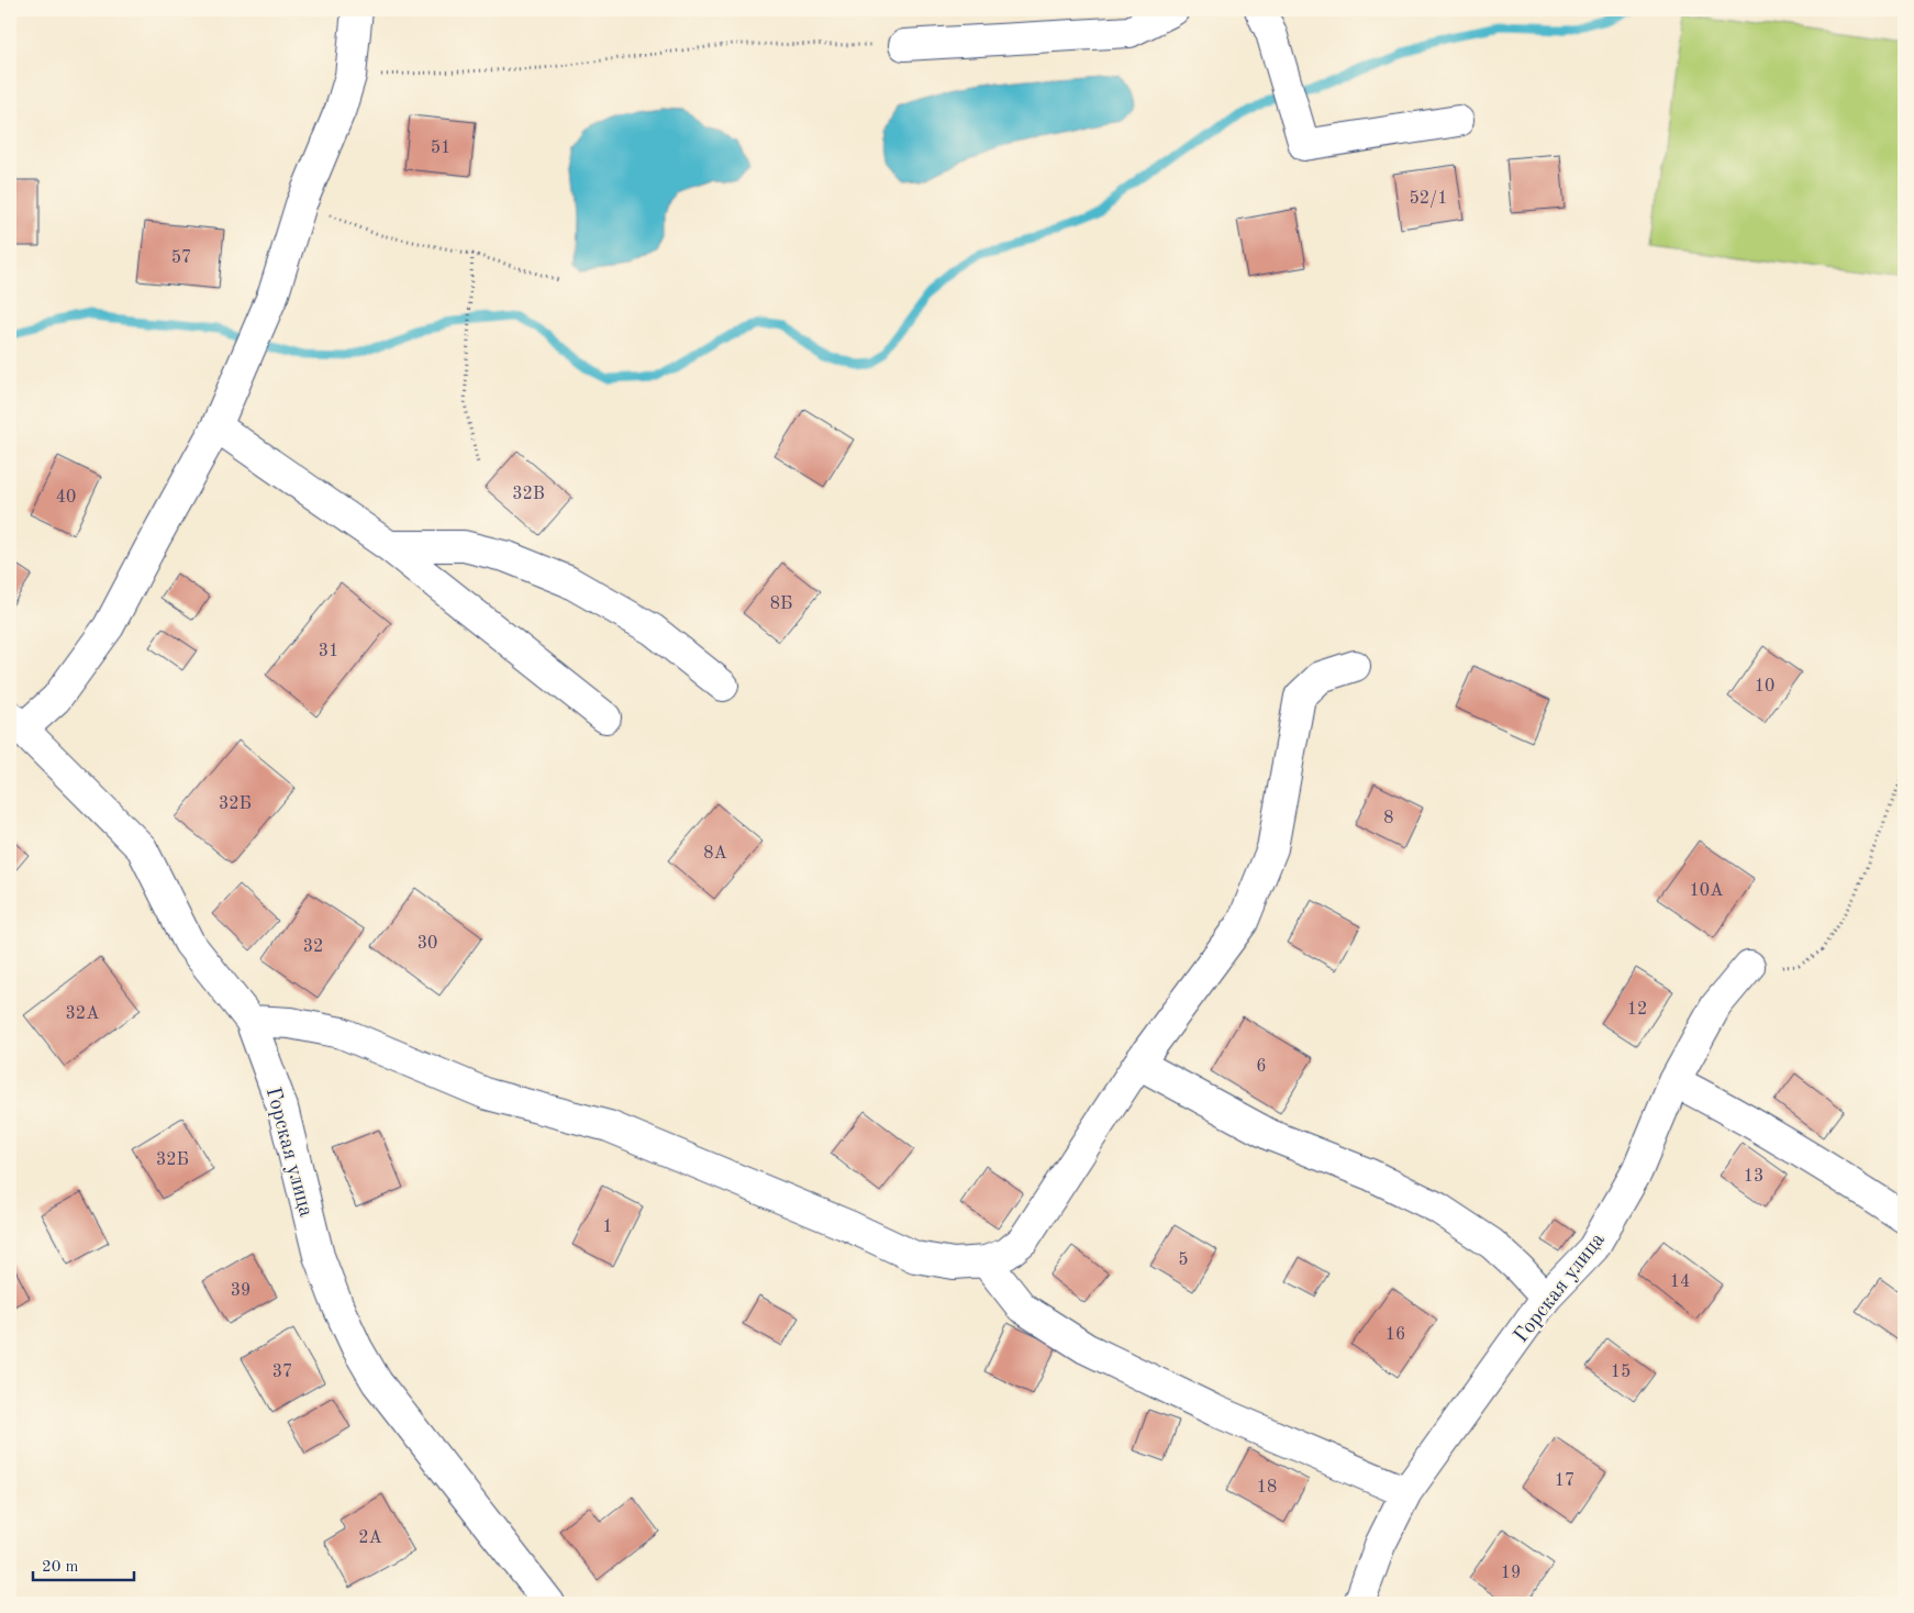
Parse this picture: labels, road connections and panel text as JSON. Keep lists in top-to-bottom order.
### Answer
{
  "streets": {
    "street": ["Горская улица"]
  },
  "house_numbers": [
    "51",
    "52/1",
    "57",
    "32В",
    "40",
    "8Б",
    "31",
    "10",
    "32Б",
    "8",
    "8А",
    "10А",
    "30",
    "32",
    "12",
    "32А",
    "6",
    "32Б",
    "13",
    "1",
    "5",
    "14",
    "39",
    "16",
    "37",
    "15",
    "17",
    "18",
    "2А",
    "19"
  ],
  "scale_bar": "20 m"
}
